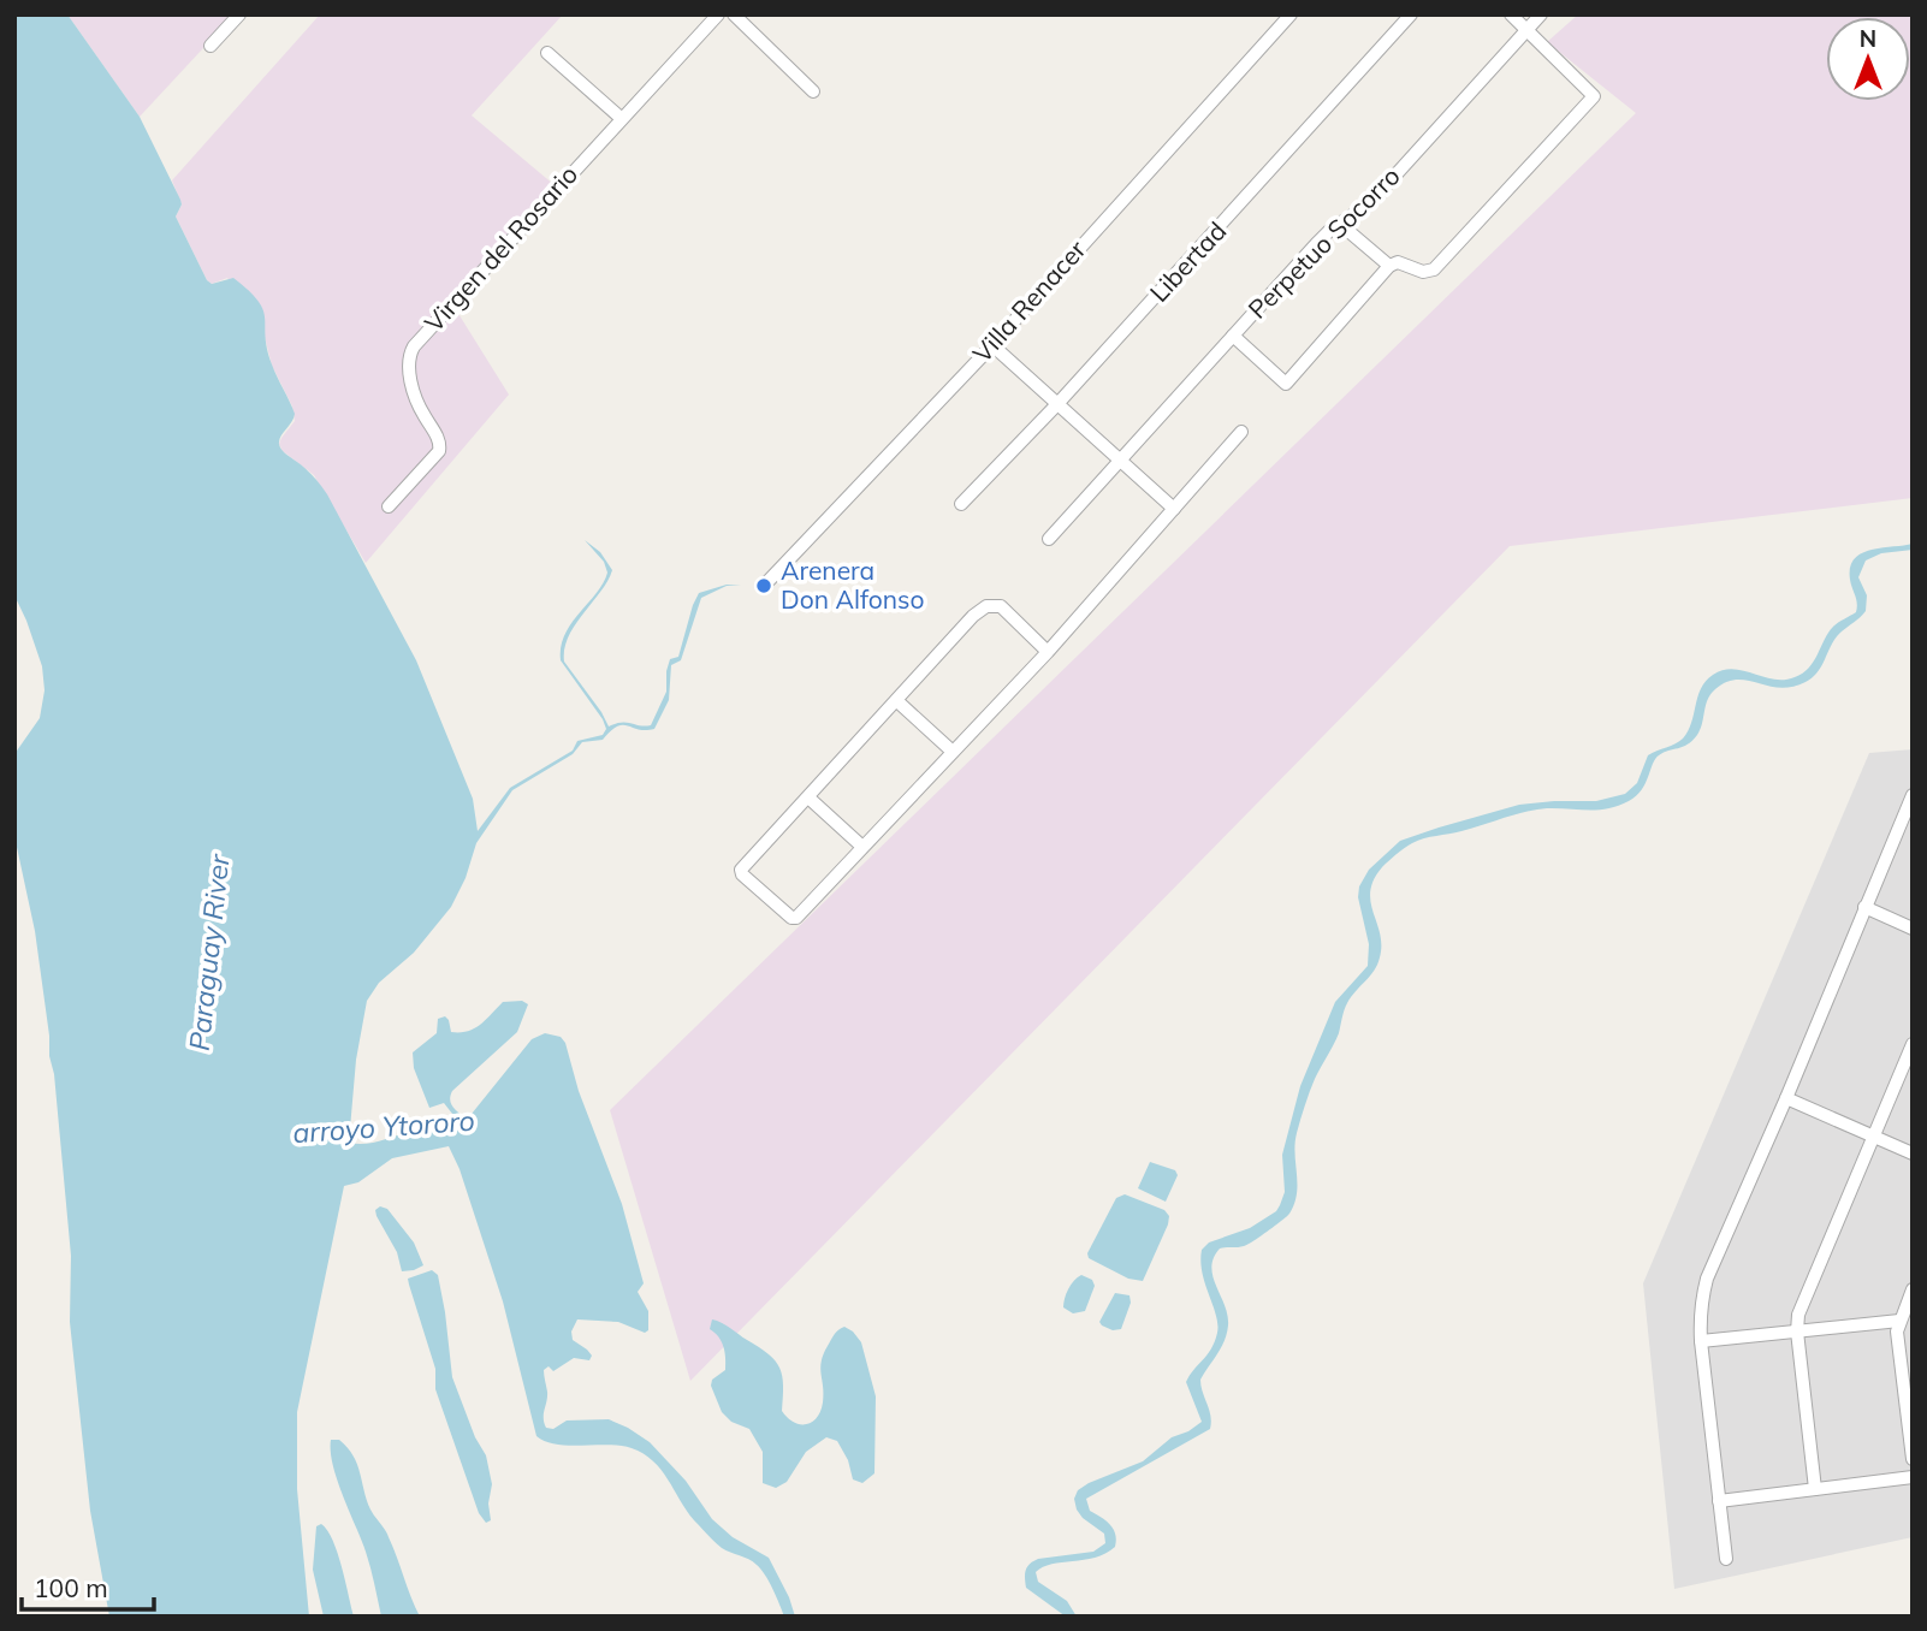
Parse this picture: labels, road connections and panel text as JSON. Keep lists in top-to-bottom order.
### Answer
{
  "streets": {
    "street": [
      "Perpetuo Socorro",
      "Virgen del Rosario",
      "Libertad",
      "Villa Renacer"
    ]
  },
  "water": ["Paraguay River", "arroyo Ytororo"],
  "places": ["Arenera Don Alfonso"],
  "scale_bar": "100 m",
  "north": "top"
}
